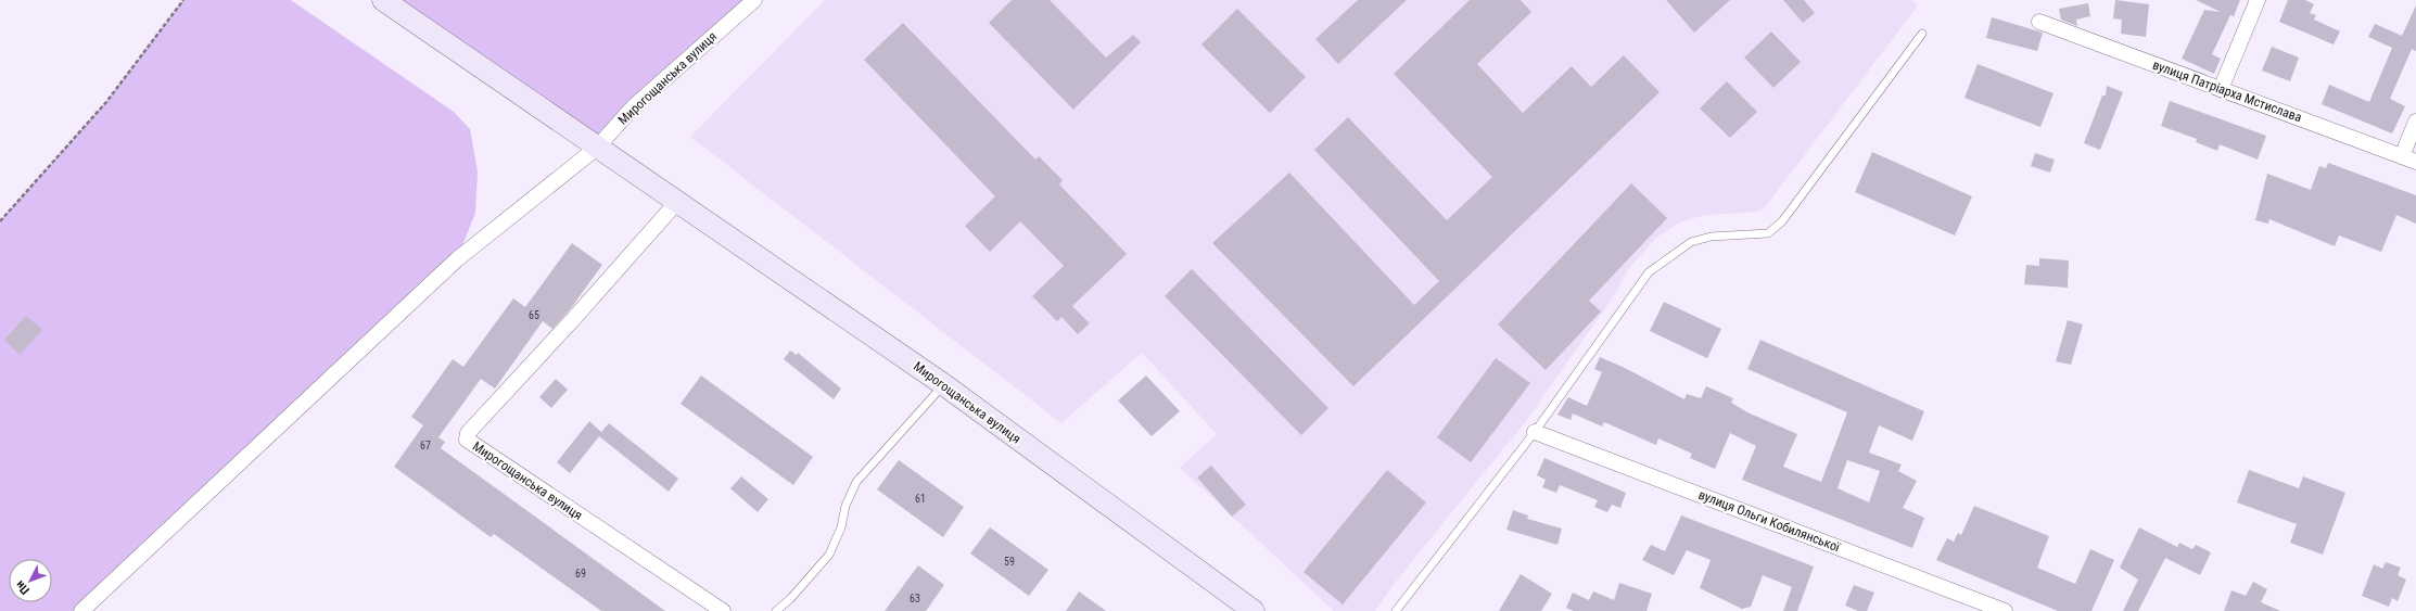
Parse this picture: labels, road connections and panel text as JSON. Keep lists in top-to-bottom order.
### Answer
{
  "streets": {
    "main road": ["Мирогощанська вулиця"],
    "street": ["вулиця Патріарха Мстислава", "вулиця Ольги Кобилянської"]
  },
  "house_numbers": [
    "65",
    "67",
    "61",
    "59",
    "69",
    "63"
  ],
  "north": "bottom left"
}
